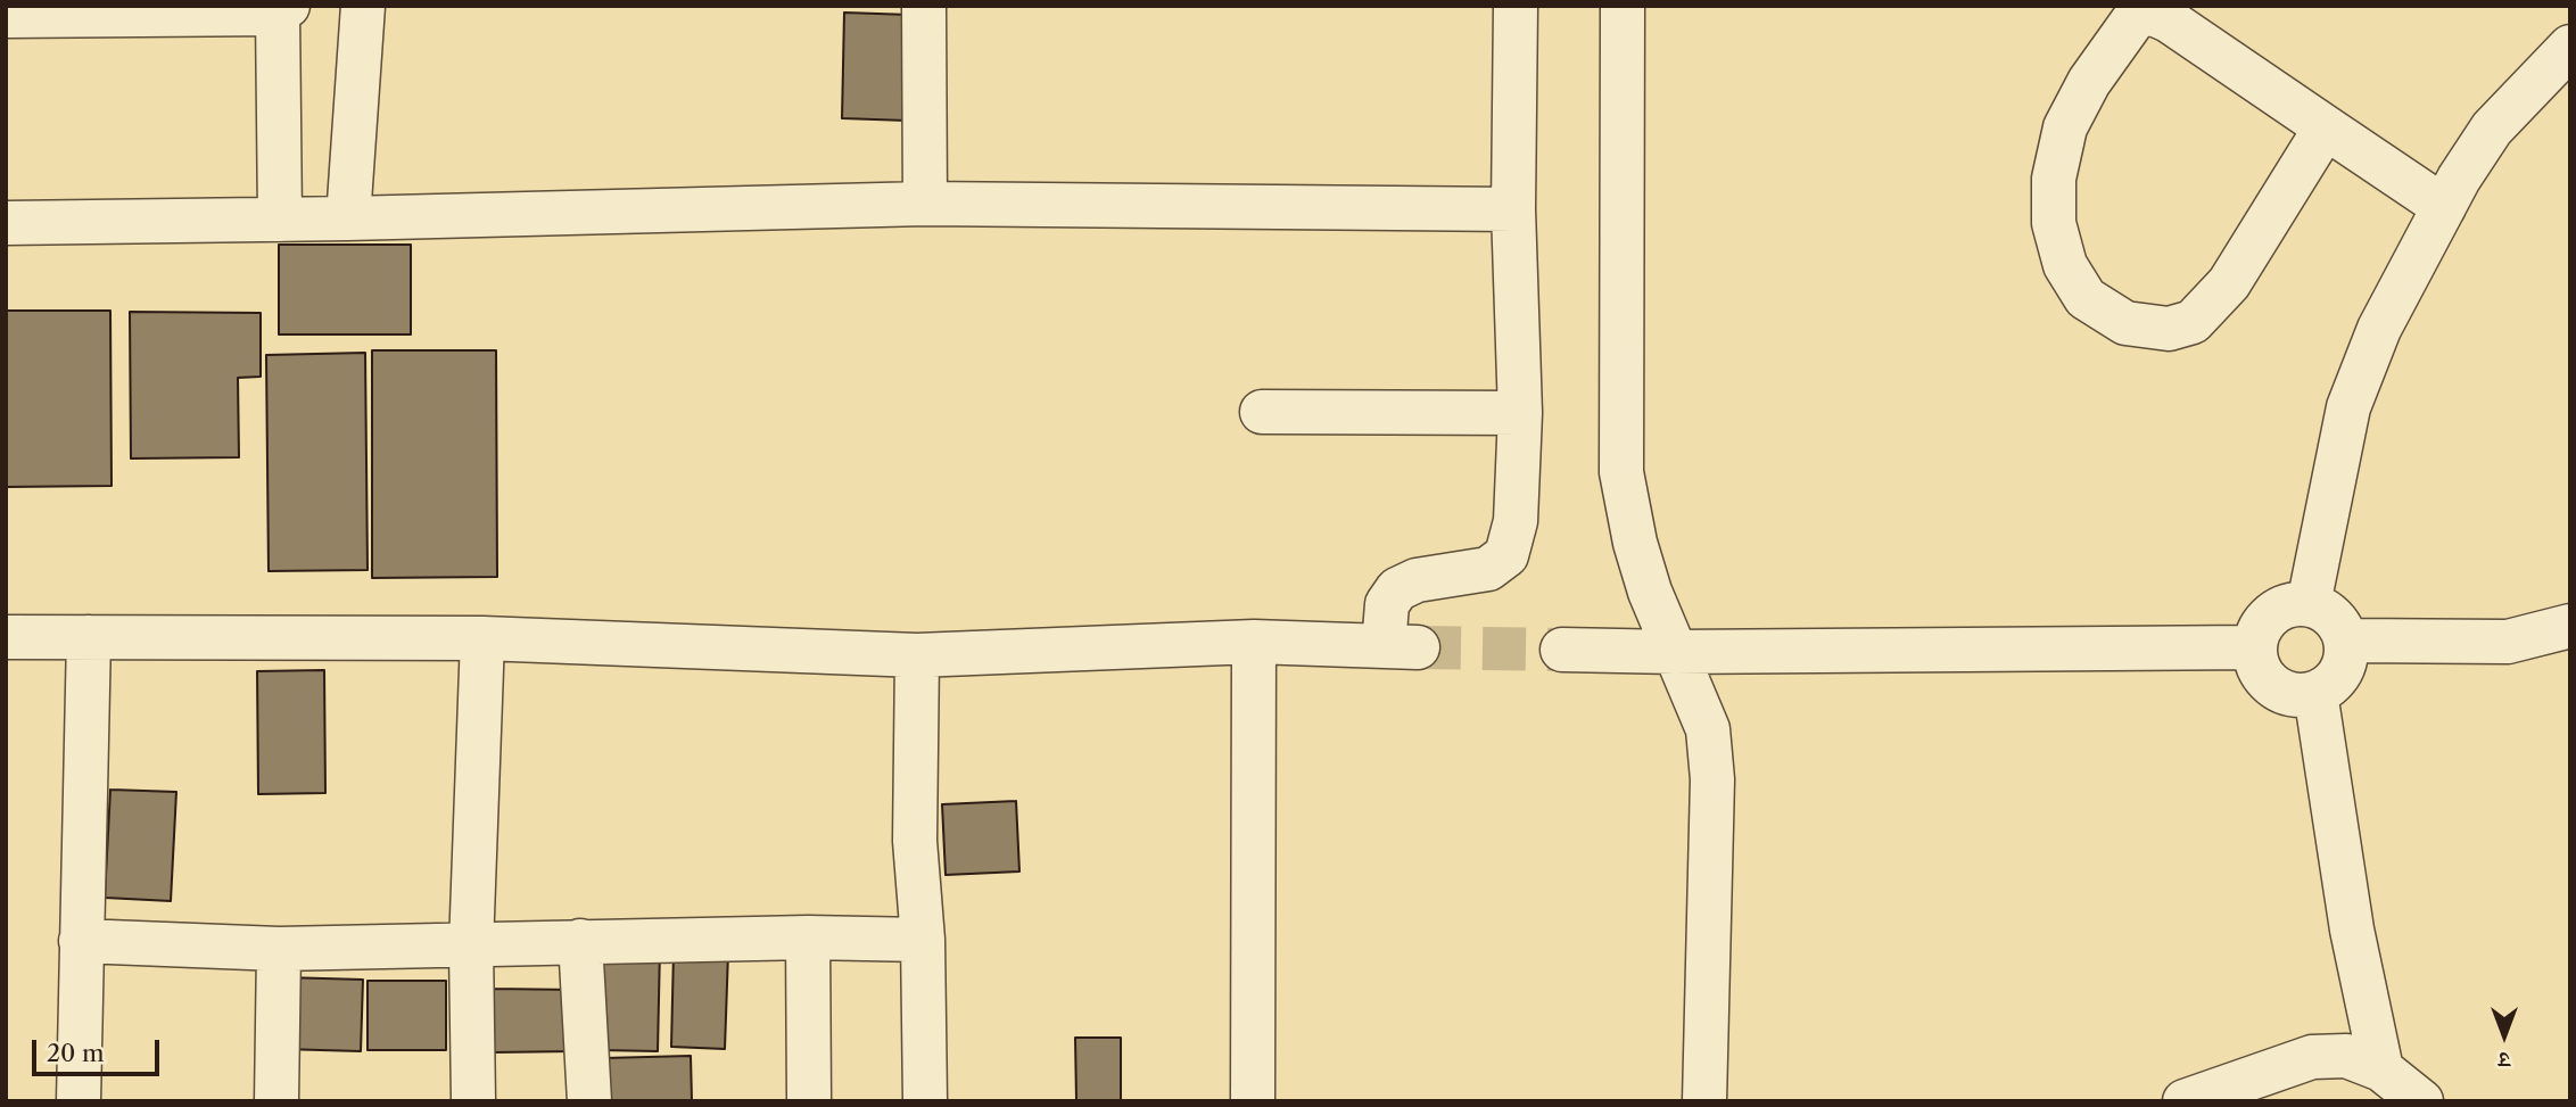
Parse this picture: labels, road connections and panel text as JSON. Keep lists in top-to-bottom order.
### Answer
{
  "scale_bar": "20 m",
  "north": "bottom"
}
